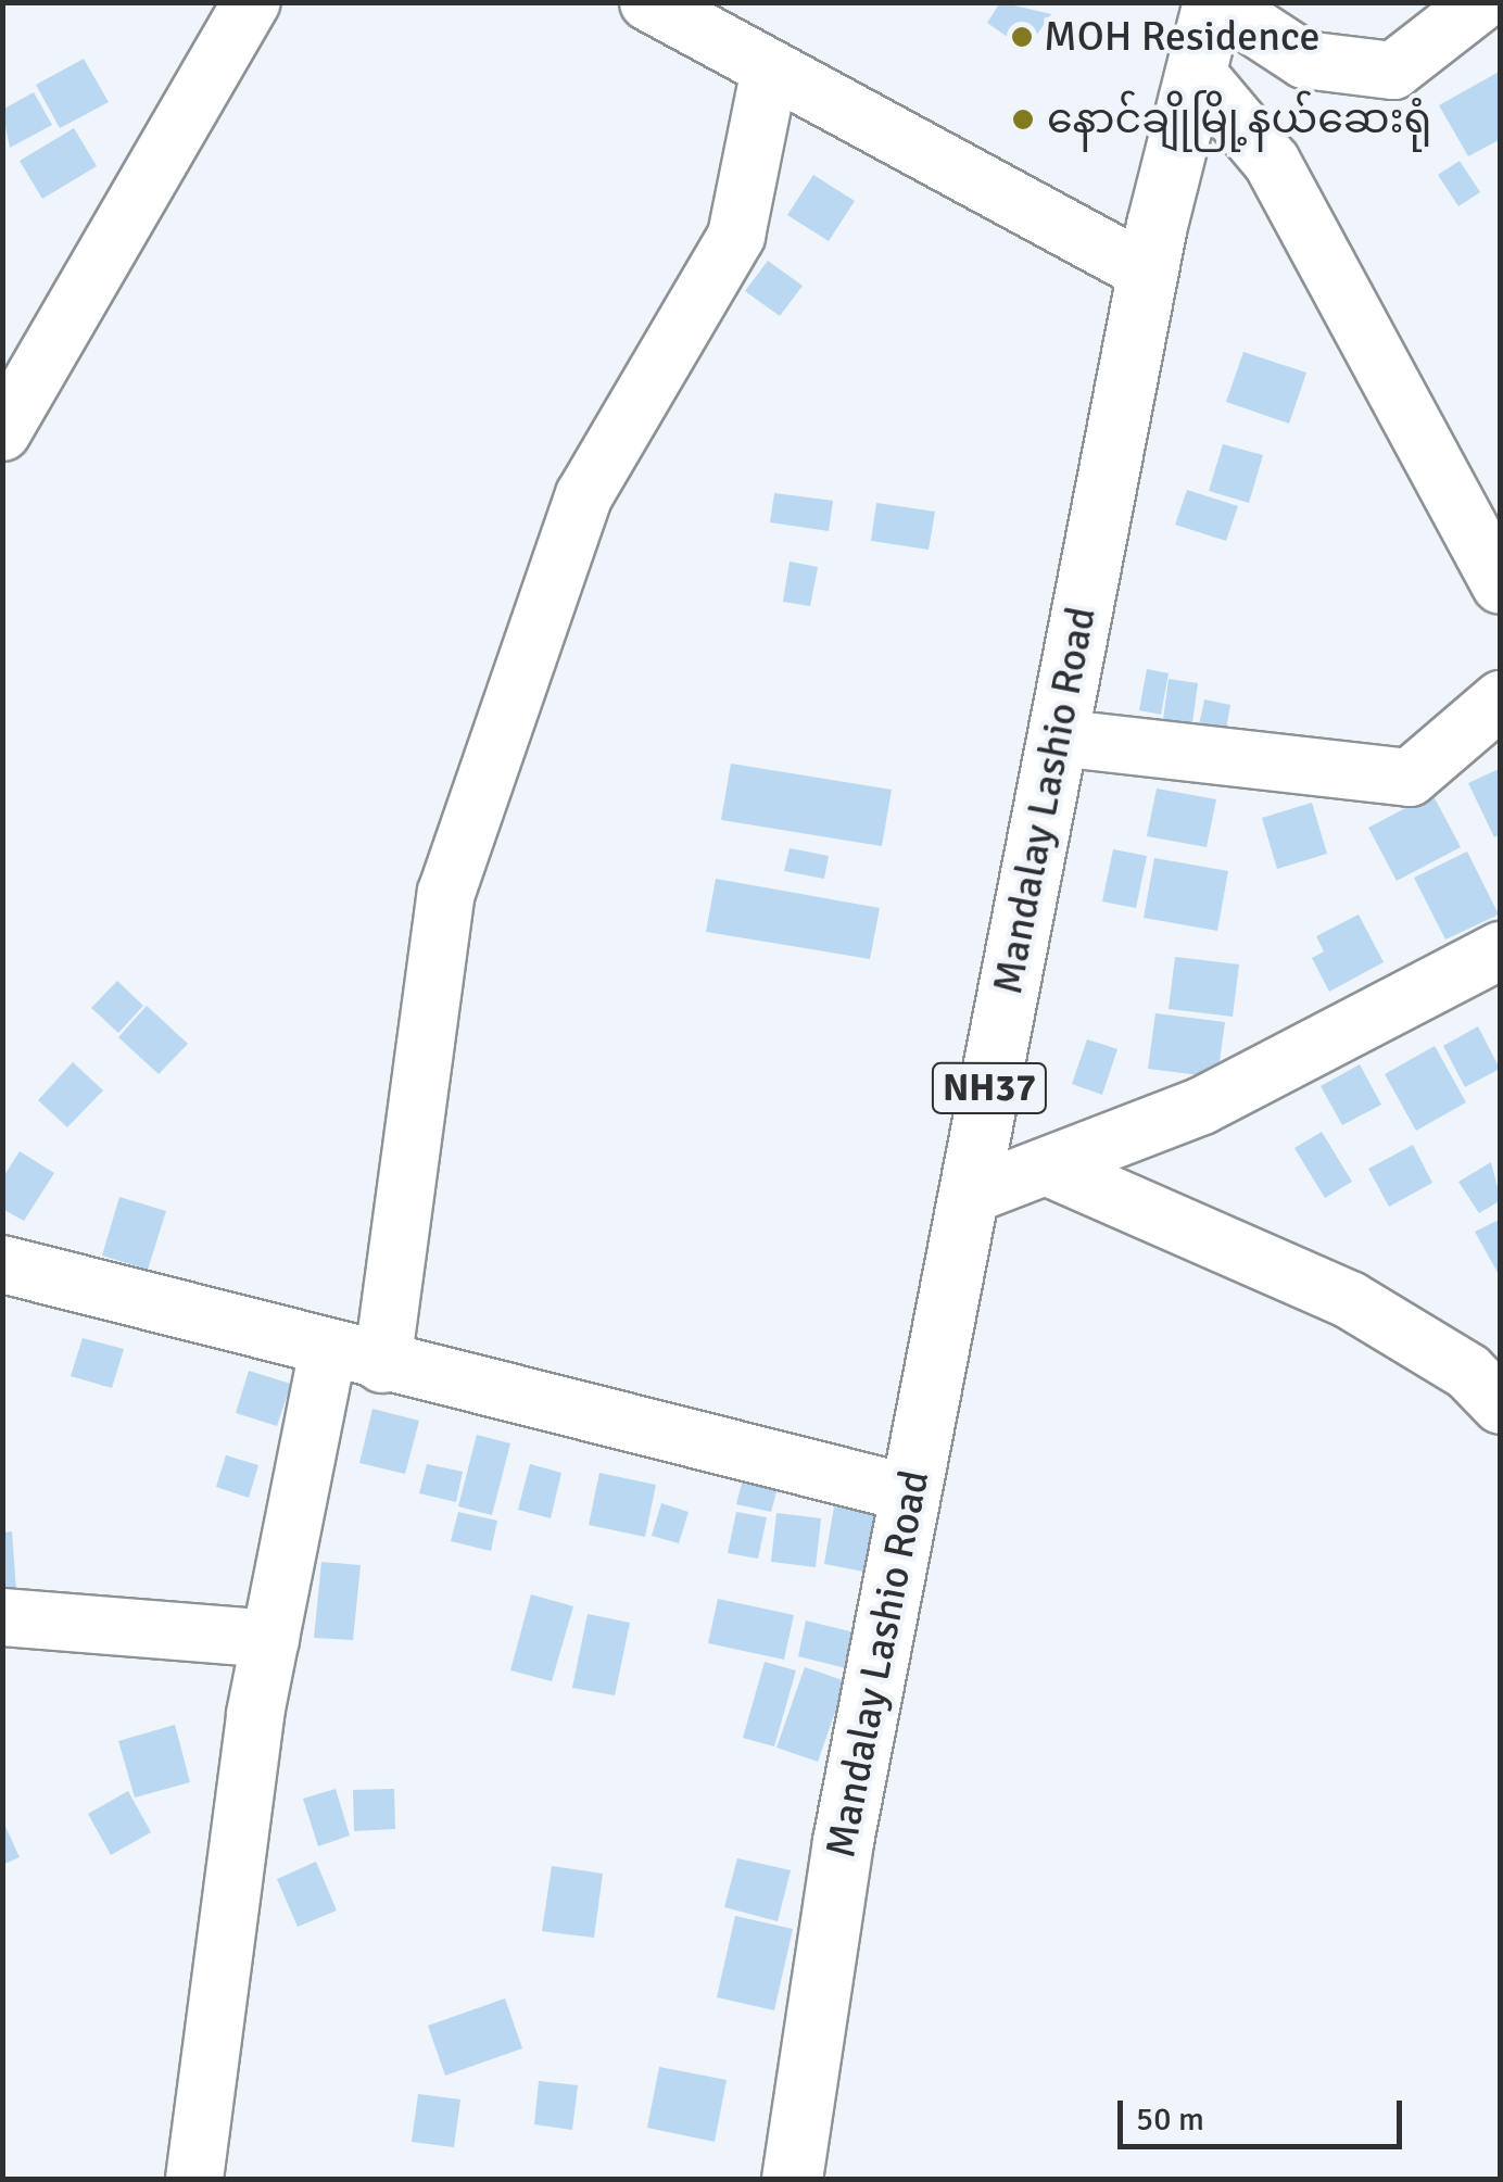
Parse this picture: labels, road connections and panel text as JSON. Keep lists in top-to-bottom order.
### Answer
{
  "streets": {
    "highway": ["Mandalay Lashio Road", "NH37"]
  },
  "places": ["MOH Residence", "နောင်ချိုမြို့နယ်ဆေးရုံ"],
  "scale_bar": "50 m"
}
